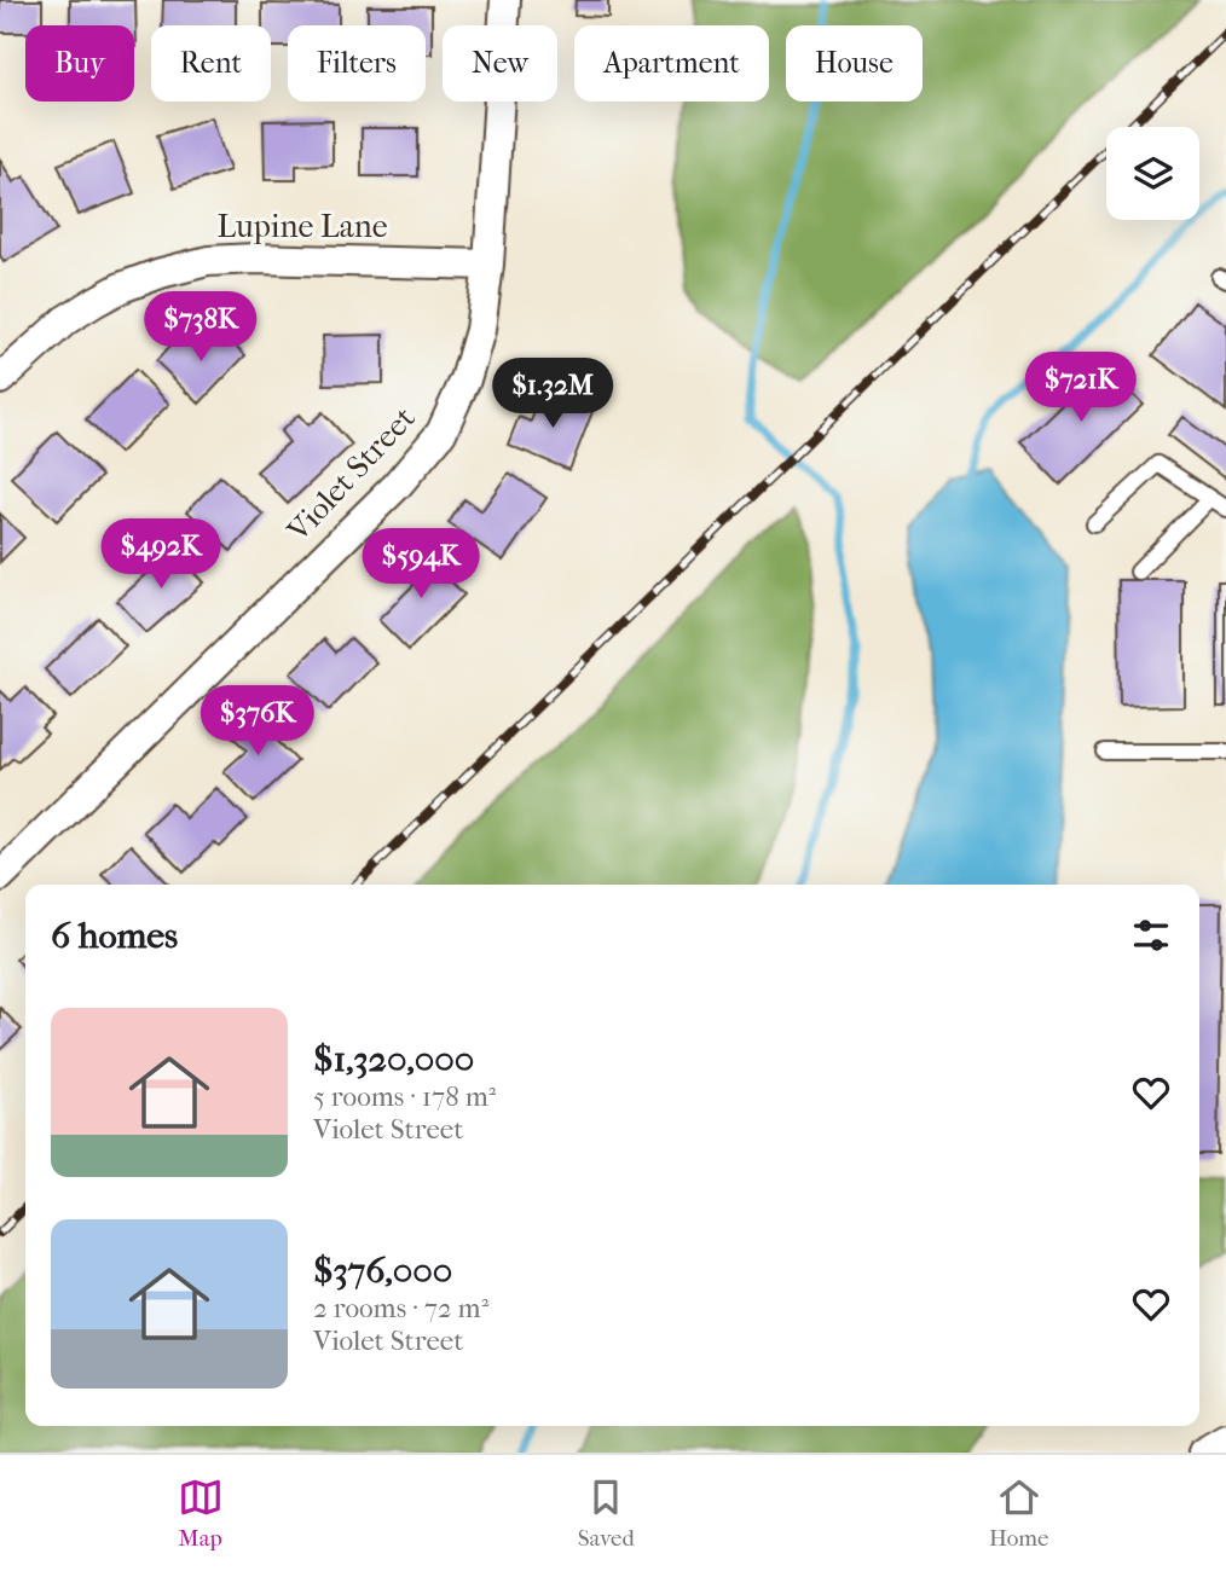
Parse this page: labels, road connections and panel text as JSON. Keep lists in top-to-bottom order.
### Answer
{
  "streets": {
    "street": ["Lupine Lane", "Violet Street"]
  },
  "crossings": [
    ["Lupine Lane", "Violet Street"]
  ],
  "page": {
    "chip": [
      "Buy",
      "Rent",
      "Filters",
      "New",
      "Apartment",
      "House"
    ],
    "price": [
      "$738K",
      "$721K",
      "$1.32M",
      "$492K",
      "$594K",
      "$376K"
    ],
    "heading": "6 homes",
    "list": [
      {
        "name": "$1,320,000",
        "note": "5 rooms · 178 m² · Violet Street"
      },
      {
        "name": "$376,000",
        "note": "2 rooms · 72 m² · Violet Street"
      }
    ],
    "tabs": ["Map", "Saved", "Home"]
  }
}
